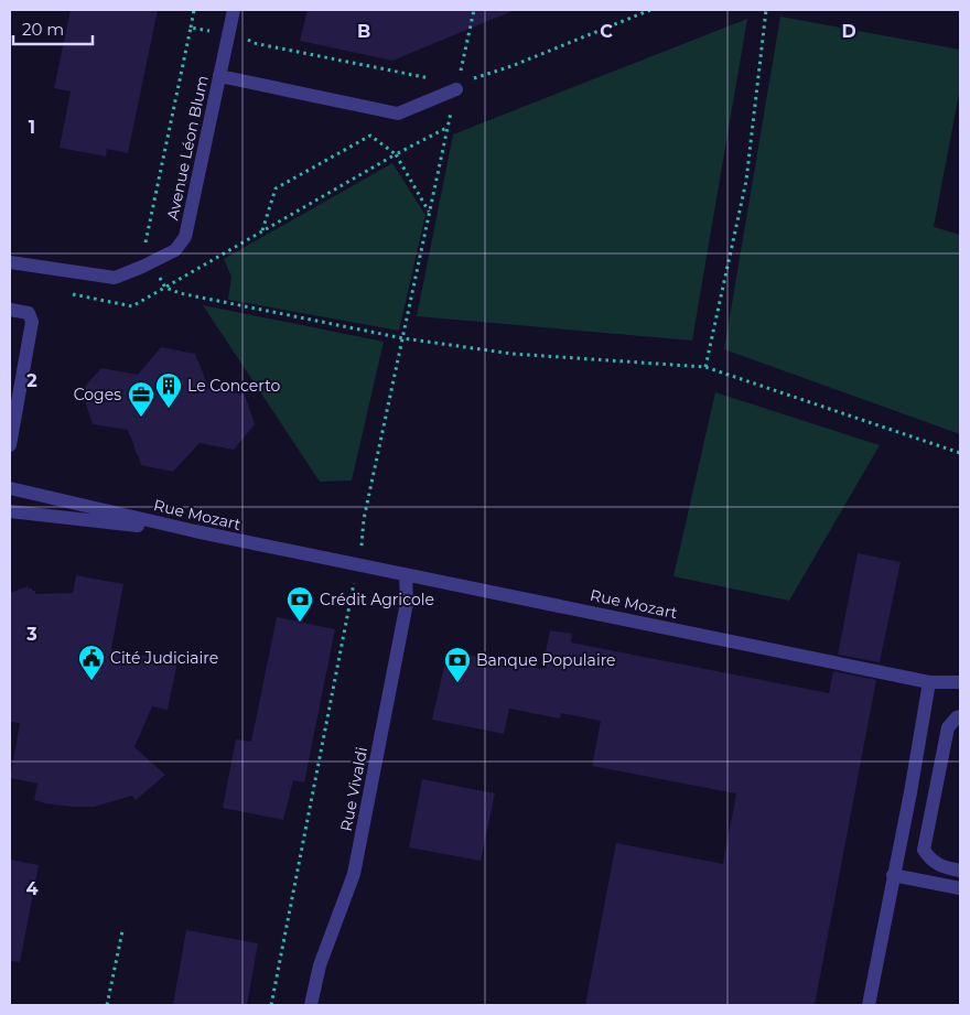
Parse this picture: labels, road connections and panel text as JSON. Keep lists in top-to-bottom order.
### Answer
{
  "streets": {
    "street": ["Avenue Léon Blum", "Rue Mozart", "Rue Vivaldi"]
  },
  "crossings": [
    ["Rue Mozart", "Rue Vivaldi"]
  ],
  "places": {
    "building": ["Le Concerto"],
    "office": ["Coges"],
    "bank": ["Crédit Agricole", "Banque Populaire"],
    "public building": ["Cité Judiciaire"]
  },
  "scale_bar": "20 m",
  "grid": {
    "columns": ["B", "C", "D"],
    "rows": [
      "1",
      "2",
      "3",
      "4"
    ]
  }
}
